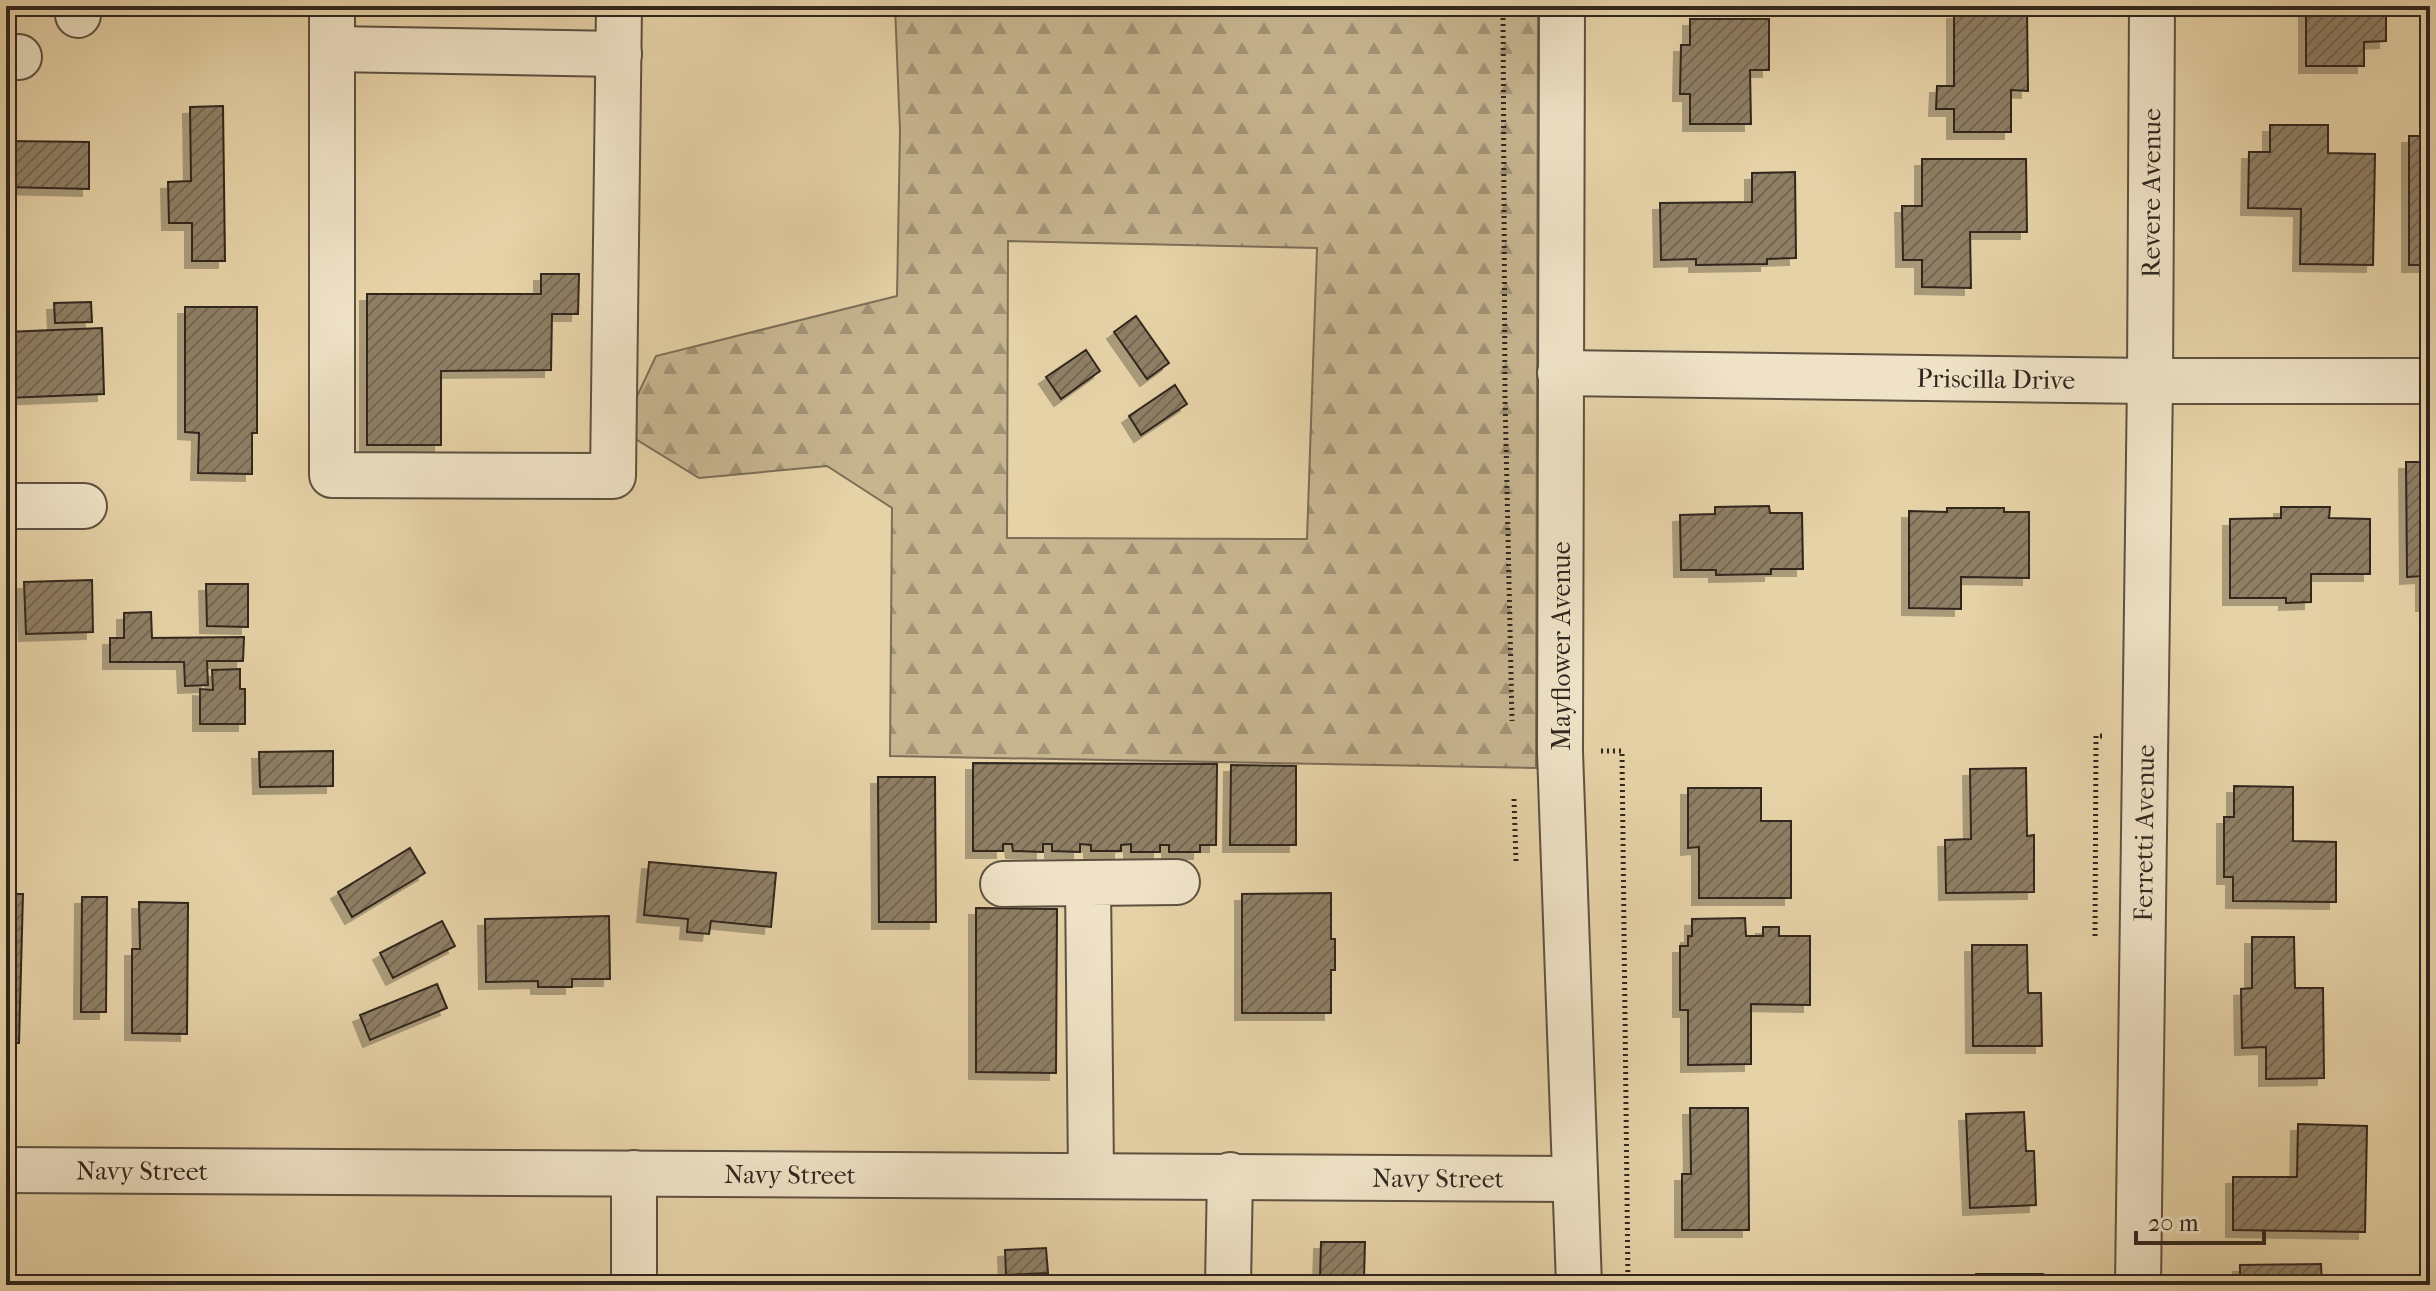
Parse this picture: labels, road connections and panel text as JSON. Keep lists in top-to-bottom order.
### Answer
{
  "streets": {
    "street": [
      "Revere Avenue",
      "Priscilla Drive",
      "Mayflower Avenue",
      "Ferretti Avenue",
      "Navy Street"
    ]
  },
  "crossings": [
    ["Revere Avenue", "Priscilla Drive"],
    ["Revere Avenue", "Ferretti Avenue"],
    ["Priscilla Drive", "Mayflower Avenue"],
    ["Priscilla Drive", "Ferretti Avenue"],
    ["Mayflower Avenue", "Navy Street"]
  ],
  "scale_bar": "20 m"
}
